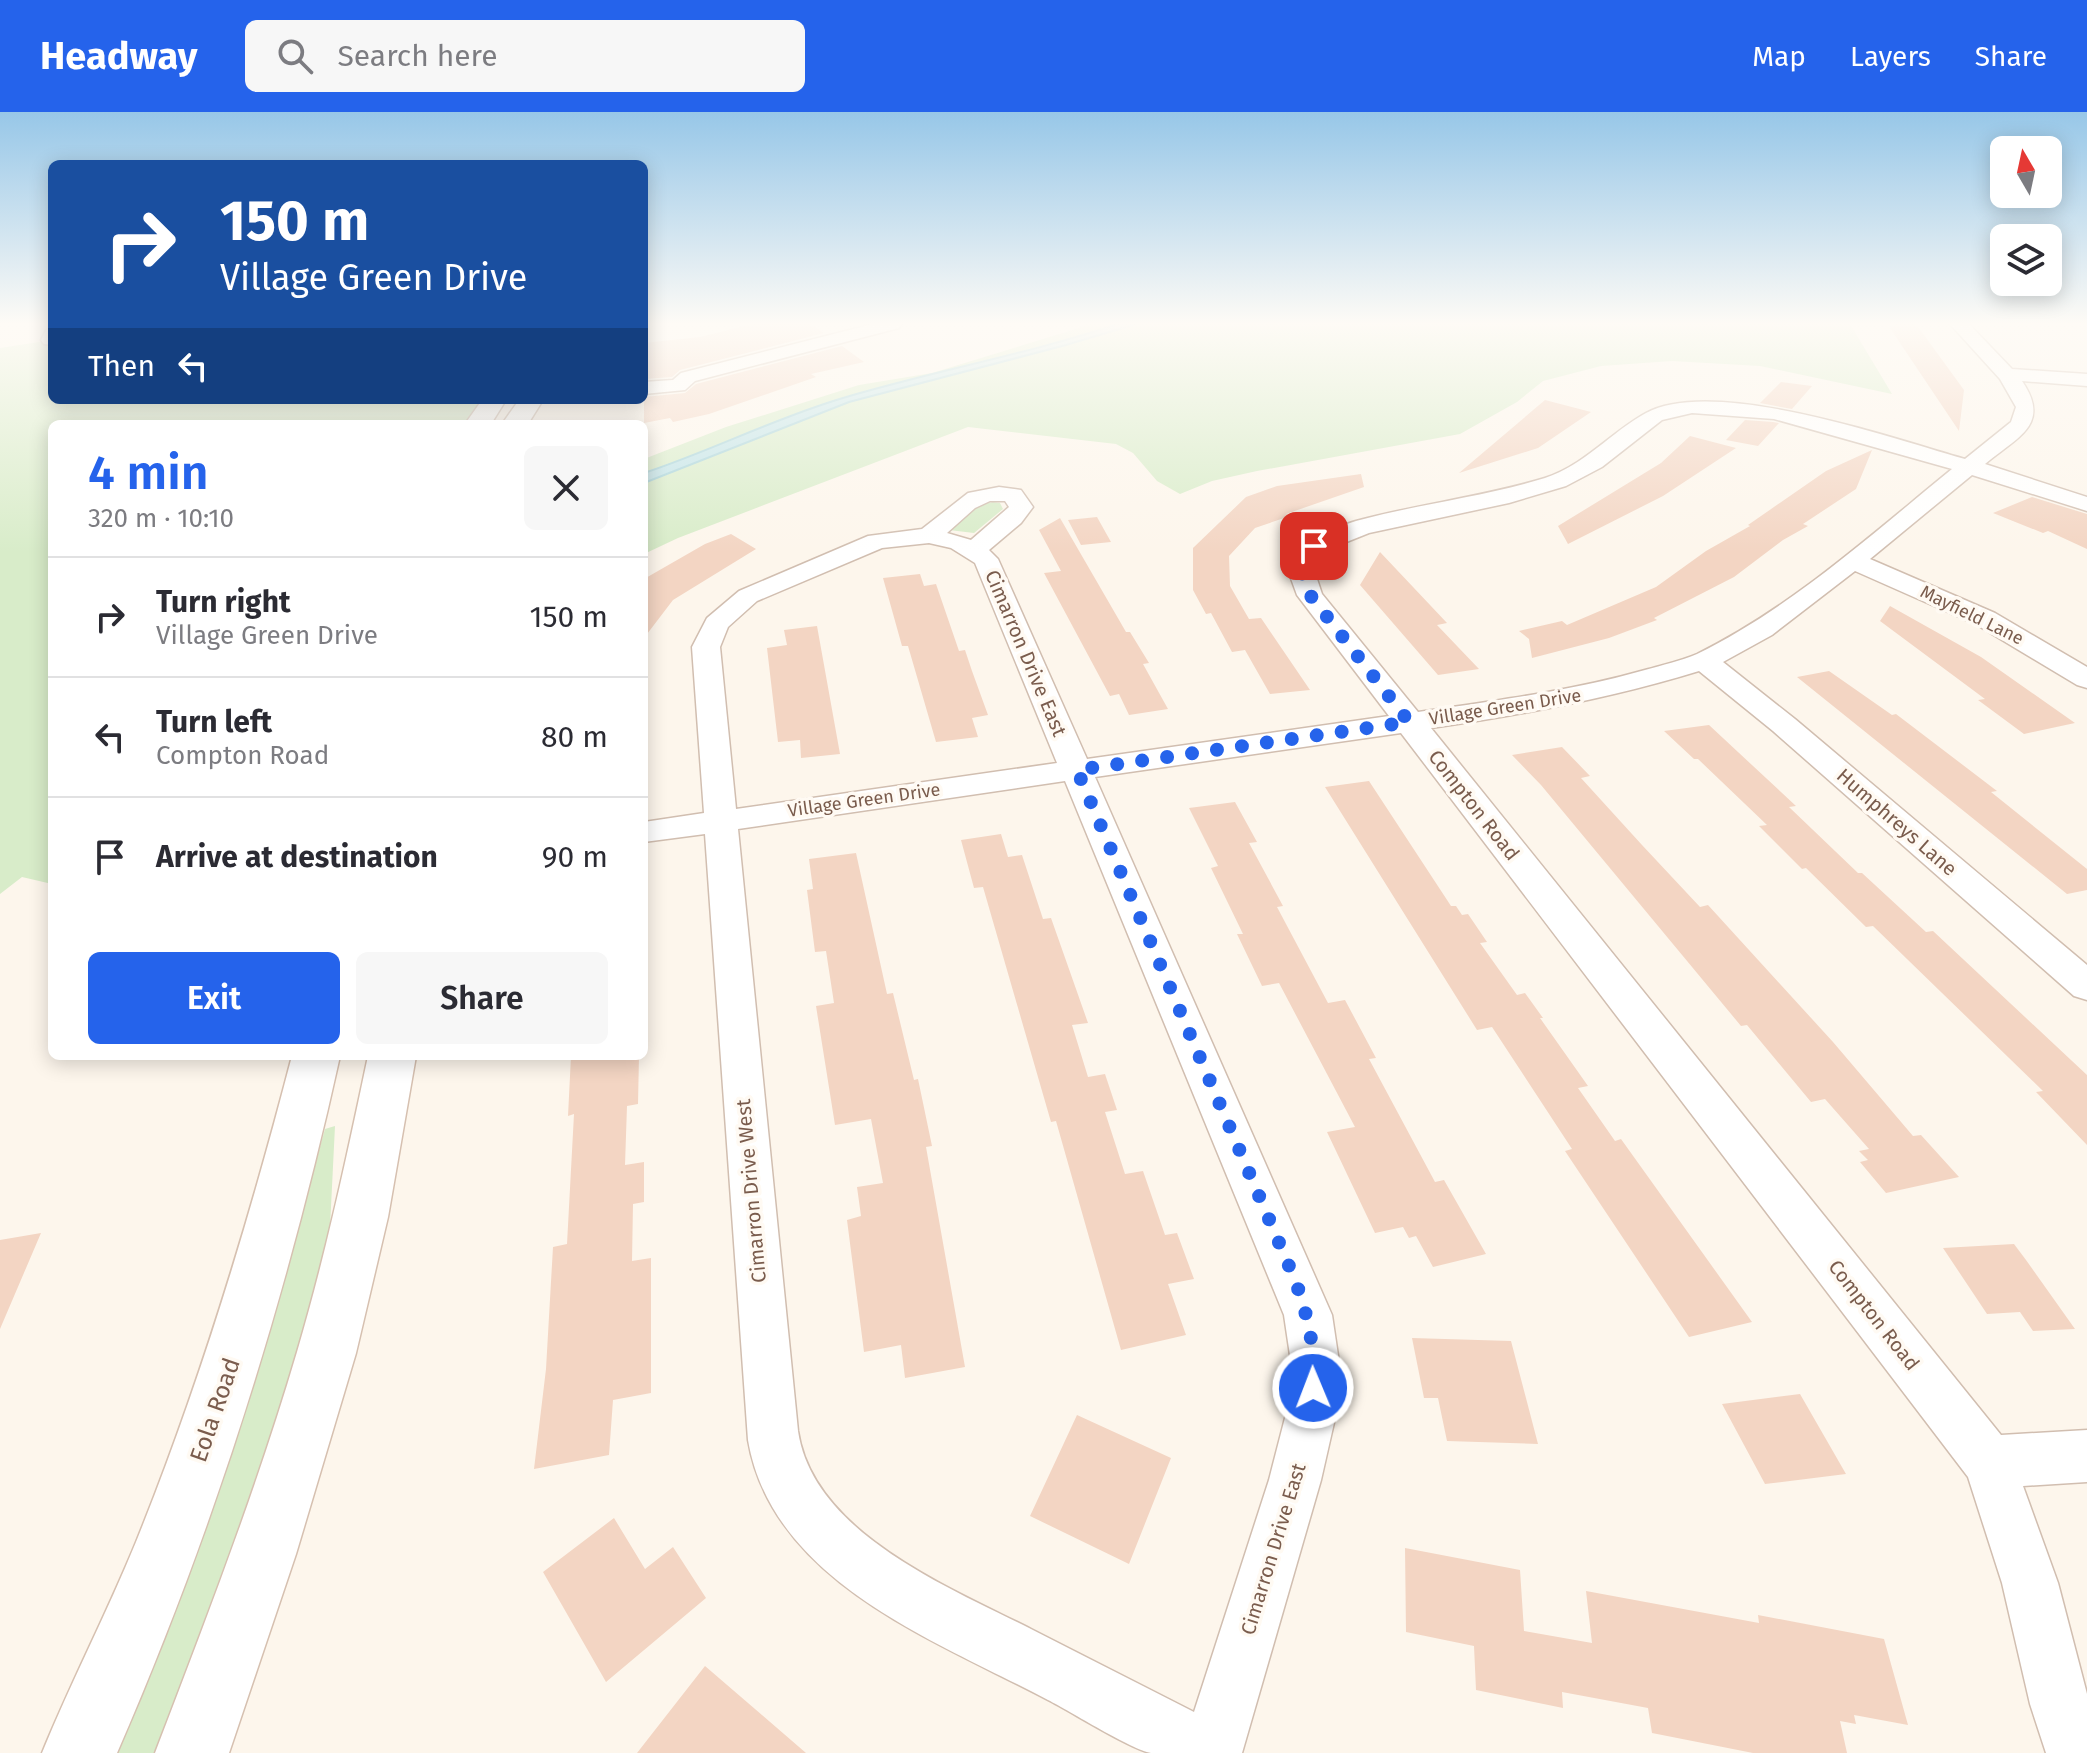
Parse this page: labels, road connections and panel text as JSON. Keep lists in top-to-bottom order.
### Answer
{
  "streets": {
    "main road": ["Eola Road"],
    "street": [
      "Mayfield Lane",
      "Cimarron Drive East",
      "Village Green Drive",
      "Compton Road",
      "Humphreys Lane",
      "Cimarron Drive West"
    ]
  },
  "crossings": [
    ["Mayfield Lane", "Village Green Drive"],
    ["Cimarron Drive East", "Village Green Drive"],
    ["Cimarron Drive East", "Cimarron Drive West"],
    ["Village Green Drive", "Compton Road"],
    ["Village Green Drive", "Humphreys Lane"],
    ["Village Green Drive", "Cimarron Drive West"]
  ],
  "north": "top",
  "page": {
    "header": "Headway",
    "search": "Search here",
    "nav": ["Map", "Layers", "Share"],
    "turn": ["150 m", "Village Green Drive"],
    "then": "Then",
    "heading": ["4 min", "320 m · 10:10"],
    "list": [
      {
        "name": "Turn right",
        "note": "Village Green Drive",
        "value": "150 m"
      },
      {
        "name": "Turn left",
        "note": "Compton Road",
        "value": "80 m"
      },
      {
        "name": "Arrive at destination",
        "value": "90 m"
      }
    ],
    "buttons": ["Exit", "Share"]
  }
}
